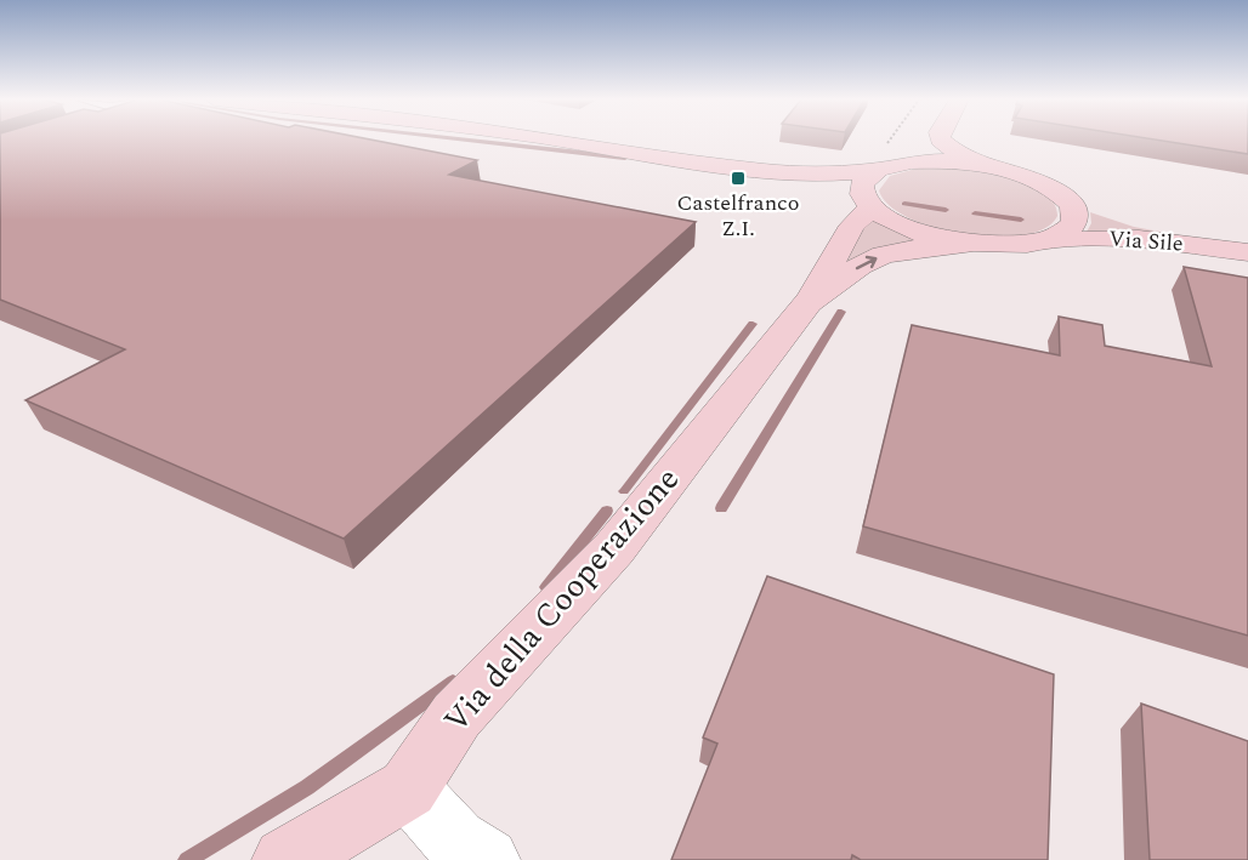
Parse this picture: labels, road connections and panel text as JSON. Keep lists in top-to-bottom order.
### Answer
{
  "streets": {
    "street": ["Via Sile", "Via della Cooperazione"]
  },
  "crossings": [
    ["Via Sile", "Via della Cooperazione"]
  ],
  "places": {
    "transit": ["Castelfranco Z.I."]
  }
}
